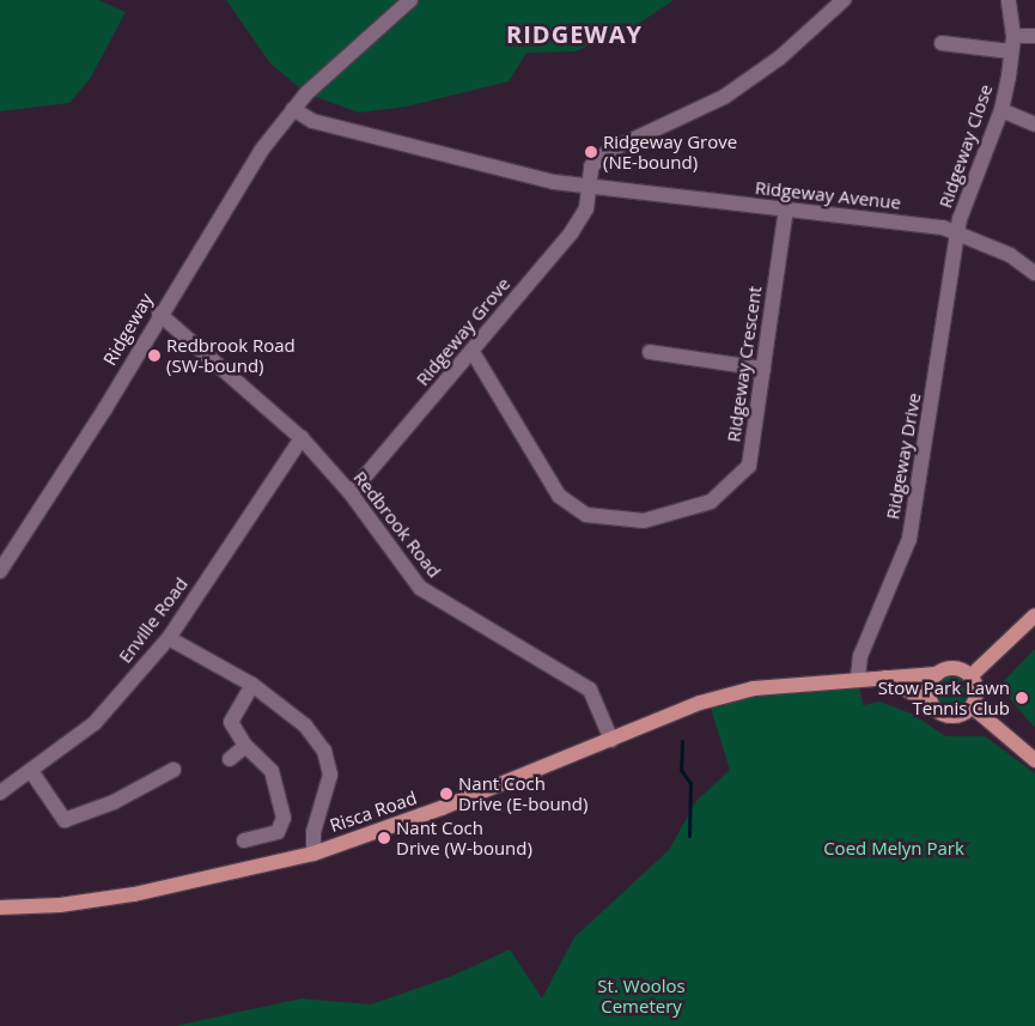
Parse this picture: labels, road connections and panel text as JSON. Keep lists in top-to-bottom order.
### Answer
{
  "streets": {
    "main road": ["Risca Road"],
    "street": [
      "Ridgeway Close",
      "Ridgeway Avenue",
      "Ridgeway",
      "Ridgeway Grove",
      "Ridgeway Crescent",
      "Ridgeway Drive",
      "Redbrook Road",
      "Enville Road"
    ]
  },
  "crossings": [
    ["Ridgeway Close", "Ridgeway Avenue"],
    ["Ridgeway Close", "Ridgeway Drive"],
    ["Ridgeway Avenue", "Ridgeway"],
    ["Ridgeway Avenue", "Ridgeway Grove"],
    ["Ridgeway Avenue", "Ridgeway Crescent"],
    ["Ridgeway Avenue", "Ridgeway Drive"],
    ["Ridgeway", "Redbrook Road"],
    ["Ridgeway Grove", "Ridgeway Crescent"],
    ["Ridgeway Grove", "Redbrook Road"],
    ["Ridgeway Drive", "Risca Road"],
    ["Redbrook Road", "Enville Road"],
    ["Redbrook Road", "Risca Road"]
  ],
  "districts": ["RIDGEWAY"],
  "parks": ["Coed Melyn Park", "St. Woolos Cemetery"],
  "places": [
    "Ridgeway Grove (NE-bound)",
    "Redbrook Road (SW-bound)",
    "Stow Park Lawn Tennis Club",
    "Nant Coch Drive (E-bound)",
    "Nant Coch Drive (W-bound)"
  ]
}
